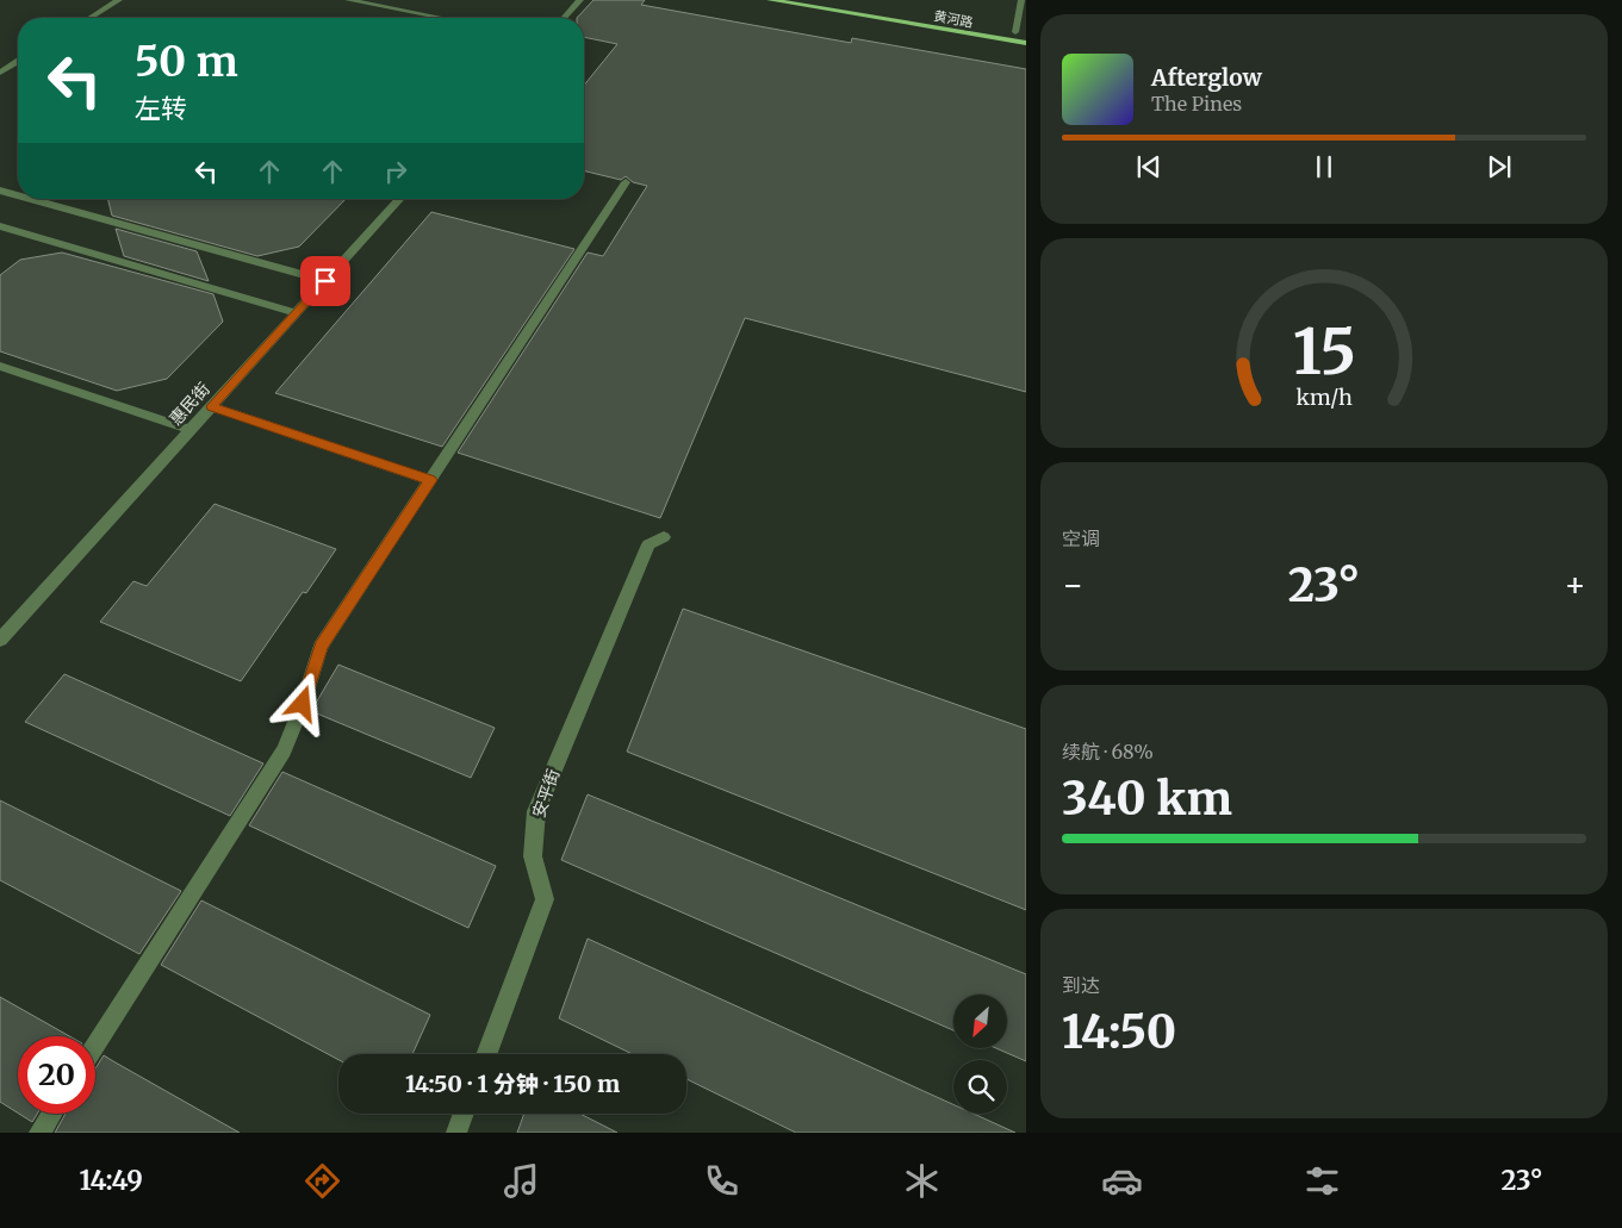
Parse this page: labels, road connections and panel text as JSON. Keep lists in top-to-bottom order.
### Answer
{
  "streets": {
    "main road": ["黄河路"],
    "street": ["惠民街", "安平街"]
  },
  "north": "bottom left",
  "page": {
    "turn": ["50 m", "左转"],
    "song": ["Afterglow", "The Pines"],
    "tile": [
      "空调",
      ["续航 · 68%", "340 km"],
      ["到达", "14:50"]
    ],
    "heat": ["−", "23°", "+"],
    "limit": "20",
    "trip": "14:50 · 1 分钟 · 150 m",
    "tabs": ["14:49", "23°"],
    "gauge": ["15", "km/h"]
  }
}
